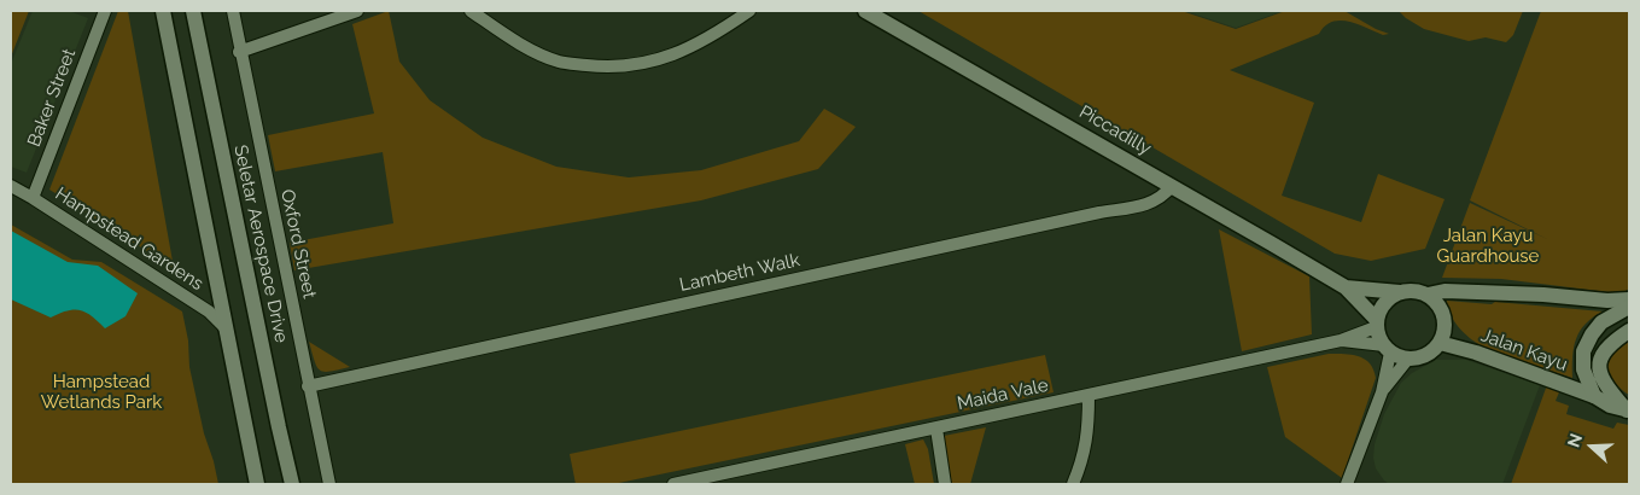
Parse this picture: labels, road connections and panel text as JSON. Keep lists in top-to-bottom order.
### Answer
{
  "streets": {
    "street": [
      "Baker Street",
      "Piccadilly",
      "Hampstead Gardens",
      "Seletar Aerospace Drive",
      "Oxford Street",
      "Lambeth Walk",
      "Jalan Kayu",
      "Maida Vale"
    ]
  },
  "crossings": [
    ["Baker Street", "Hampstead Gardens"],
    ["Piccadilly", "Lambeth Walk"],
    ["Piccadilly", "Jalan Kayu"],
    ["Piccadilly", "Maida Vale"],
    ["Oxford Street", "Lambeth Walk"],
    ["Jalan Kayu", "Maida Vale"]
  ],
  "parks": ["Jalan Kayu Guardhouse", "Hampstead Wetlands Park"],
  "north": "left"
}
